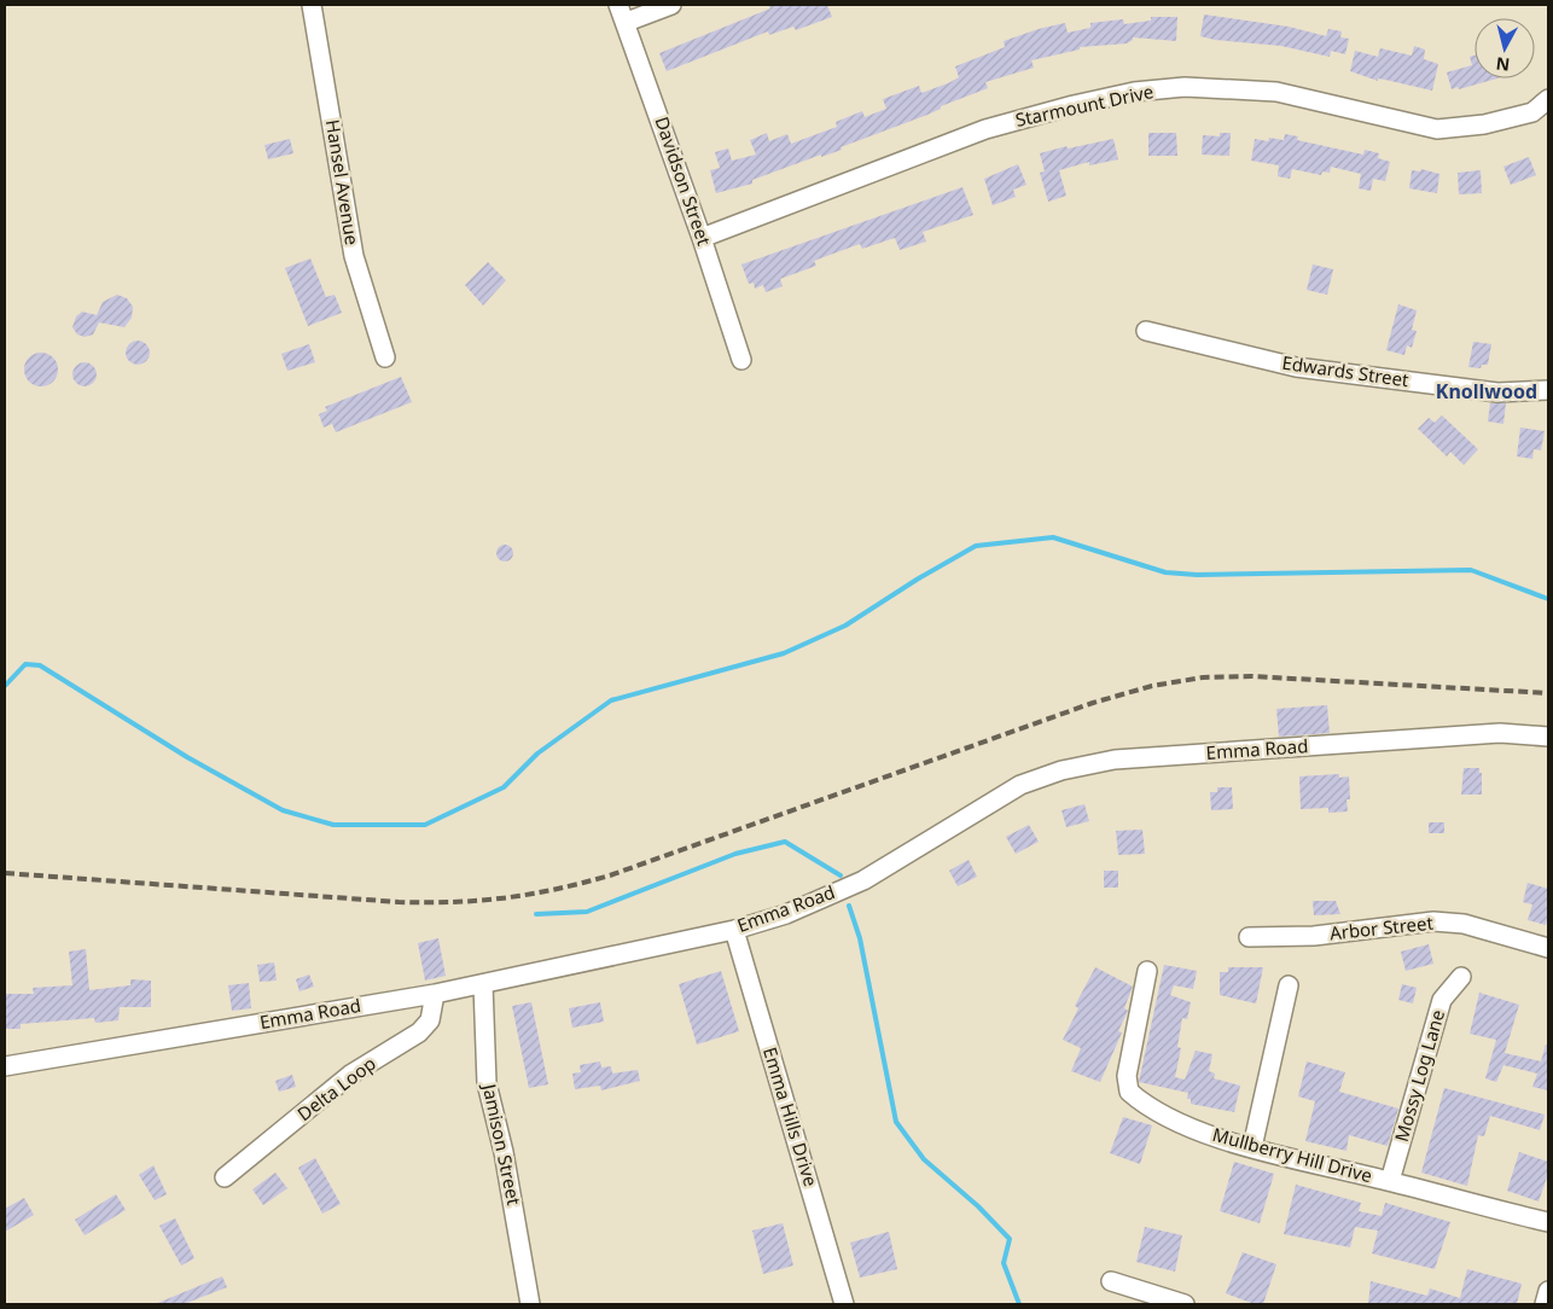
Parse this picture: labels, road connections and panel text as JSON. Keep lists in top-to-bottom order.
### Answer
{
  "streets": {
    "street": [
      "Starmount Drive",
      "Davidson Street",
      "Hansel Avenue",
      "Edwards Street",
      "Emma Road",
      "Arbor Street",
      "Mossy Log Lane",
      "Delta Loop",
      "Emma Hills Drive",
      "Jamison Street",
      "Mullberry Hill Drive"
    ]
  },
  "crossings": [
    ["Starmount Drive", "Davidson Street"],
    ["Emma Road", "Delta Loop"],
    ["Emma Road", "Emma Hills Drive"],
    ["Emma Road", "Jamison Street"],
    ["Mossy Log Lane", "Mullberry Hill Drive"]
  ],
  "districts": ["Knollwood"],
  "north": "bottom"
}
